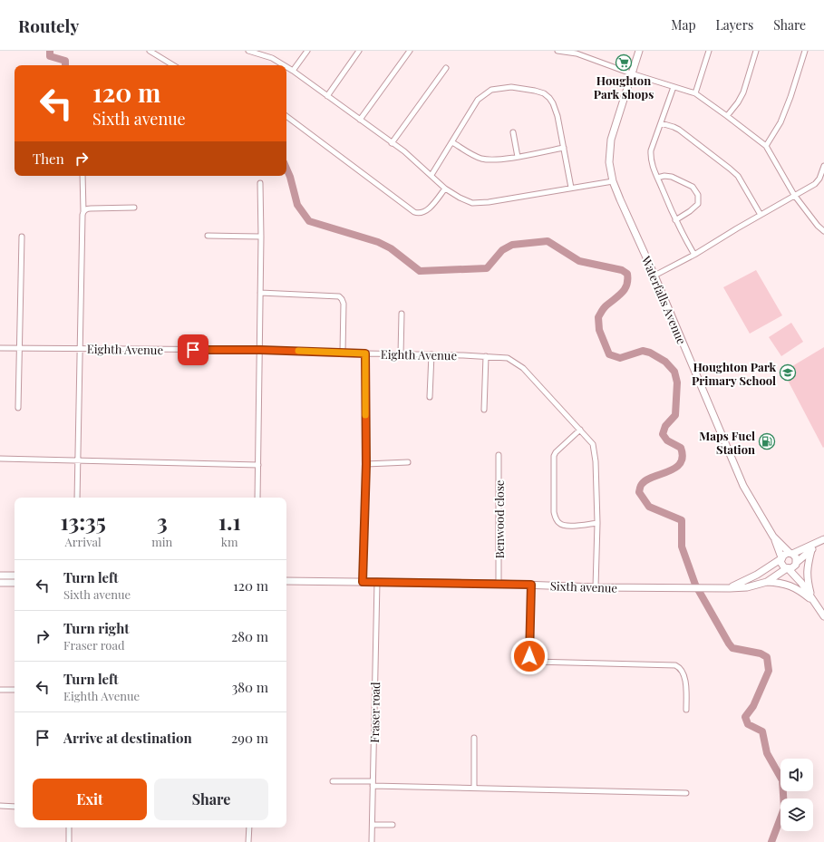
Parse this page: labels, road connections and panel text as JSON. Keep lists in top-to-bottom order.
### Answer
{
  "streets": {
    "main road": ["Waterfalls Avenue", "Sixth avenue"],
    "street": ["Eighth Avenue", "Benwood close", "Fraser road"]
  },
  "crossings": [
    ["Eighth Avenue", "Sixth avenue"],
    ["Benwood close", "Sixth avenue"],
    ["Sixth avenue", "Fraser road"]
  ],
  "places": {
    "supermarket": ["Houghton Park shops"],
    "school or university": ["Houghton Park Primary School"],
    "fuel station": ["Maps Fuel Station"]
  },
  "page": {
    "header": "Routely",
    "nav": ["Map", "Layers", "Share"],
    "turn": ["120 m", "Sixth avenue"],
    "then": "Then",
    "eta": [
      "13:35",
      "Arrival",
      "3",
      "min",
      "1.1",
      "km"
    ],
    "list": [
      {
        "name": "Turn left",
        "note": "Sixth avenue",
        "value": "120 m"
      },
      {
        "name": "Turn right",
        "note": "Fraser road",
        "value": "280 m"
      },
      {
        "name": "Turn left",
        "note": "Eighth Avenue",
        "value": "380 m"
      },
      {
        "name": "Arrive at destination",
        "value": "290 m"
      }
    ],
    "buttons": ["Exit", "Share"]
  }
}
